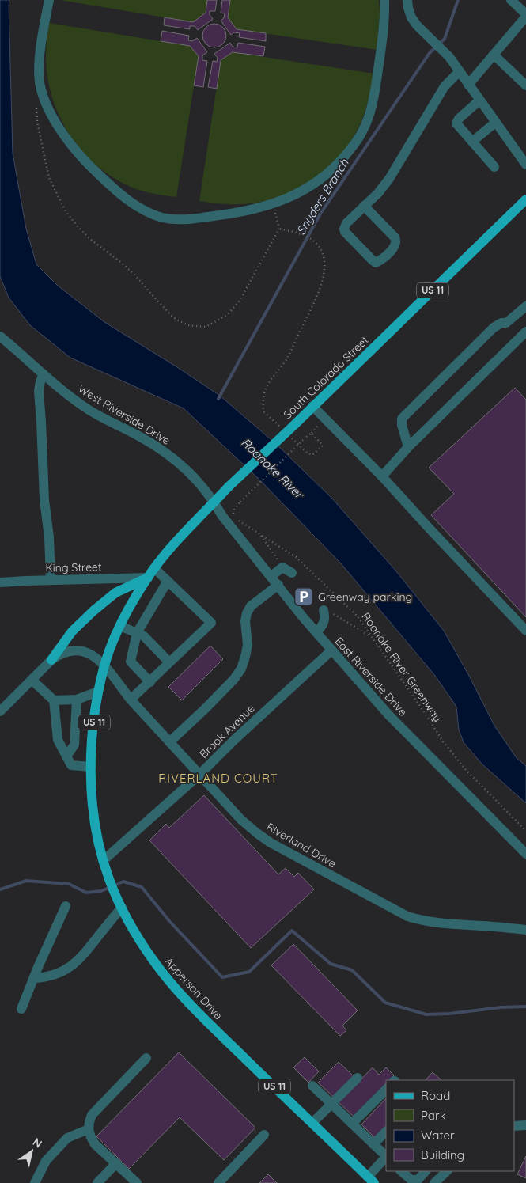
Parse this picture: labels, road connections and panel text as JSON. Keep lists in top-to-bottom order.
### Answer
{
  "streets": {
    "main road": ["US 11", "South Colorado Street", "Apperson Drive"],
    "street": [
      "West Riverside Drive",
      "King Street",
      "East Riverside Drive",
      "Brook Avenue",
      "Riverland Drive"
    ],
    "path": ["Roanoke River Greenway"]
  },
  "crossings": [
    ["South Colorado Street", "West Riverside Drive"],
    ["South Colorado Street", "King Street"],
    ["South Colorado Street", "East Riverside Drive"],
    ["South Colorado Street", "Apperson Drive"],
    ["West Riverside Drive", "East Riverside Drive"],
    ["King Street", "Apperson Drive"],
    ["East Riverside Drive", "Brook Avenue"],
    ["Brook Avenue", "Riverland Drive"],
    ["Brook Avenue", "Apperson Drive"],
    ["Riverland Drive", "Apperson Drive"]
  ],
  "districts": ["RIVERLAND COURT"],
  "water": ["Snyders Branch", "Roanoke River"],
  "places": {
    "parking": ["Greenway parking"]
  },
  "legend": [
    "Road",
    "Park",
    "Water",
    "Building"
  ],
  "north": "top right"
}
